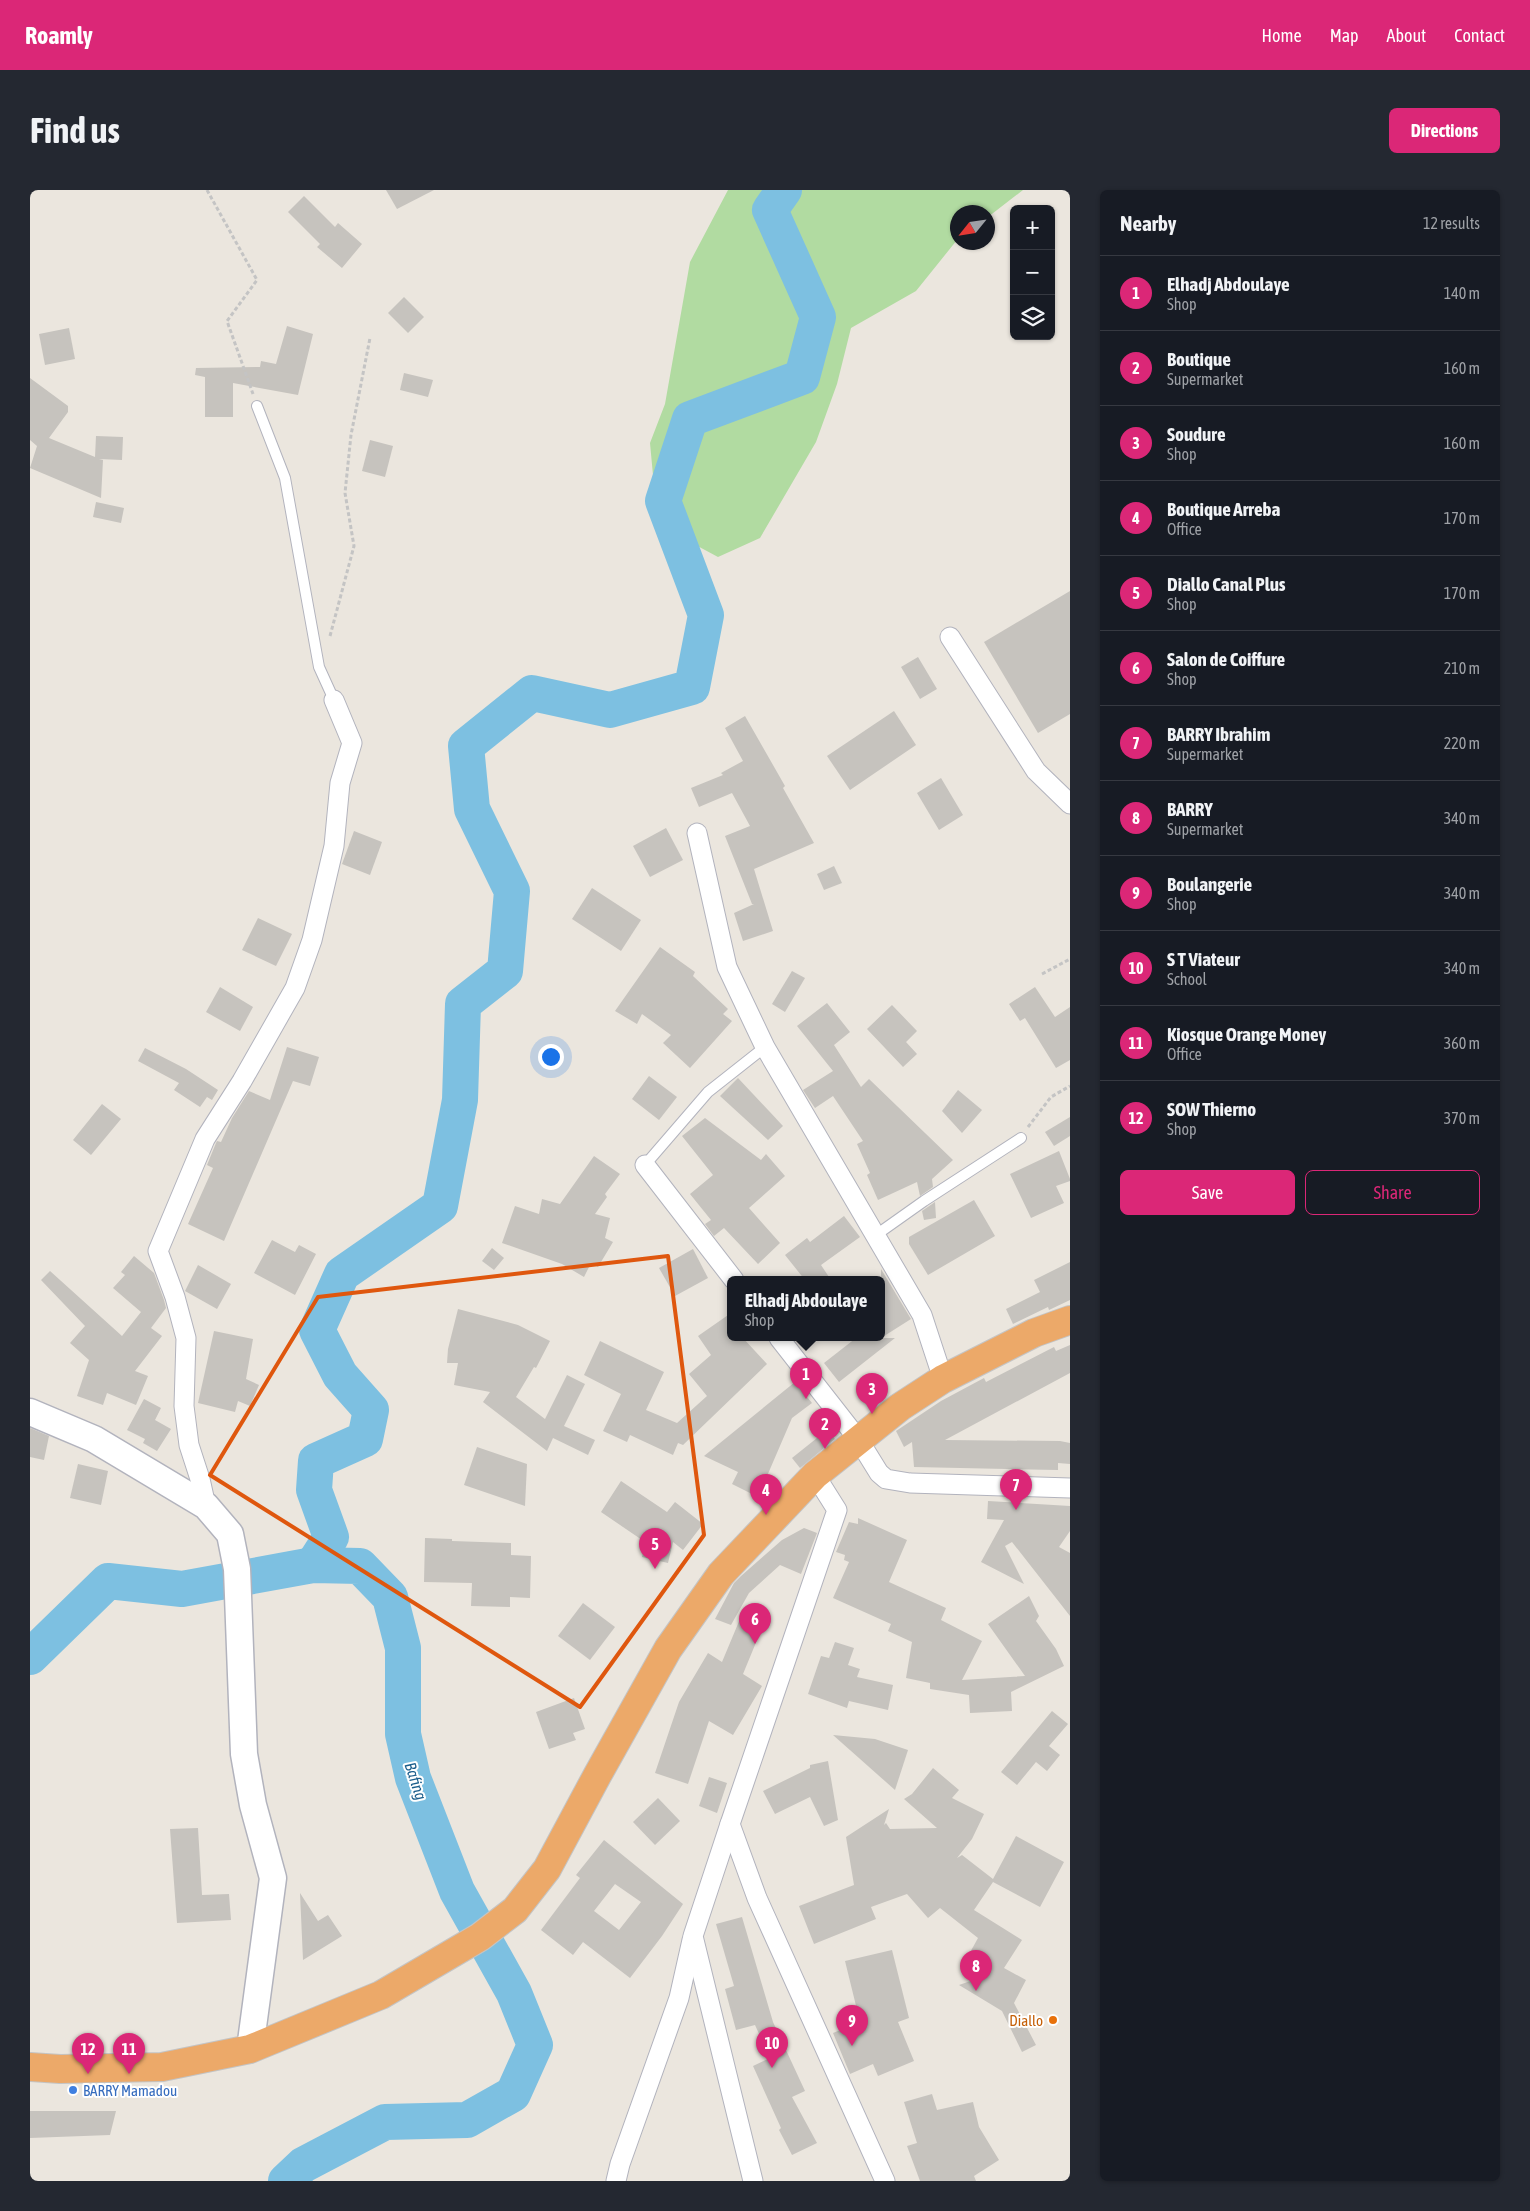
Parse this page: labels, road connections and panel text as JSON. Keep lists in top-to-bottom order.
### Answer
{
  "water": ["Bafing"],
  "places": ["Diallo", "BARRY Mamadou"],
  "north": "bottom left",
  "page": {
    "header": "Roamly",
    "nav": [
      "Home",
      "Map",
      "About",
      "Contact"
    ],
    "buttons": [
      "Directions",
      ["Save", "Share"]
    ],
    "title": "Find us",
    "heading": ["Nearby", "12 results"],
    "map_buttons": ["+", "−"],
    "list": [
      {
        "mark": "1",
        "name": "Elhadj Abdoulaye",
        "note": "Shop",
        "value": "140 m"
      },
      {
        "mark": "2",
        "name": "Boutique",
        "note": "Supermarket",
        "value": "160 m"
      },
      {
        "mark": "3",
        "name": "Soudure",
        "note": "Shop",
        "value": "160 m"
      },
      {
        "mark": "4",
        "name": "Boutique Arreba",
        "note": "Office",
        "value": "170 m"
      },
      {
        "mark": "5",
        "name": "Diallo Canal Plus",
        "note": "Shop",
        "value": "170 m"
      },
      {
        "mark": "6",
        "name": "Salon de Coiffure",
        "note": "Shop",
        "value": "210 m"
      },
      {
        "mark": "7",
        "name": "BARRY Ibrahim",
        "note": "Supermarket",
        "value": "220 m"
      },
      {
        "mark": "8",
        "name": "BARRY",
        "note": "Supermarket",
        "value": "340 m"
      },
      {
        "mark": "9",
        "name": "Boulangerie",
        "note": "Shop",
        "value": "340 m"
      },
      {
        "mark": "10",
        "name": "S T Viateur",
        "note": "School",
        "value": "340 m"
      },
      {
        "mark": "11",
        "name": "Kiosque Orange Money",
        "note": "Office",
        "value": "360 m"
      },
      {
        "mark": "12",
        "name": "SOW Thierno",
        "note": "Shop",
        "value": "370 m"
      }
    ],
    "popup": ["Elhadj Abdoulaye", "Shop"],
    "pins": [
      "1",
      "3",
      "2",
      "7",
      "4",
      "5",
      "6",
      "8",
      "9",
      "10",
      "11",
      "12"
    ]
  }
}
